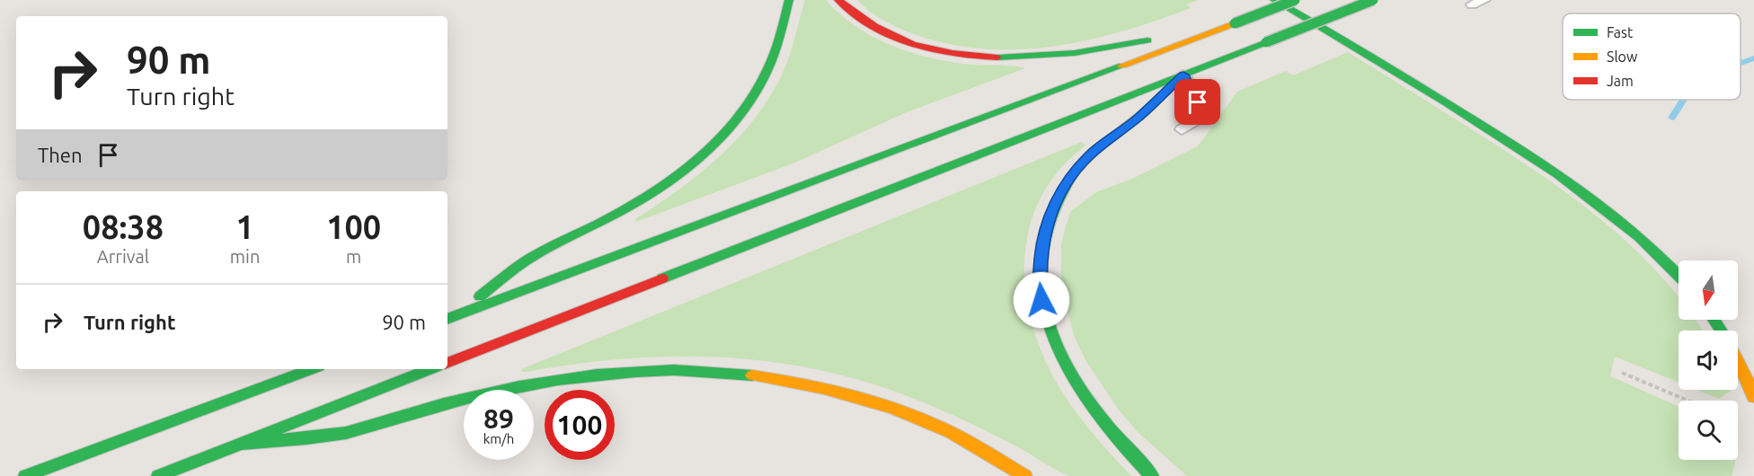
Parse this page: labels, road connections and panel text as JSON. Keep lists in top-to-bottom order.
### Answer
{
  "legend": ["Fast", "Slow", "Jam"],
  "north": "bottom",
  "page": {
    "turn": ["90 m", "Turn right"],
    "then": "Then",
    "eta": [
      "08:38",
      "Arrival",
      "1",
      "min",
      "100",
      "m"
    ],
    "list": [
      {
        "name": "Turn right",
        "value": "90 m"
      }
    ],
    "speed": "89 km/h",
    "limit": "100"
  }
}
